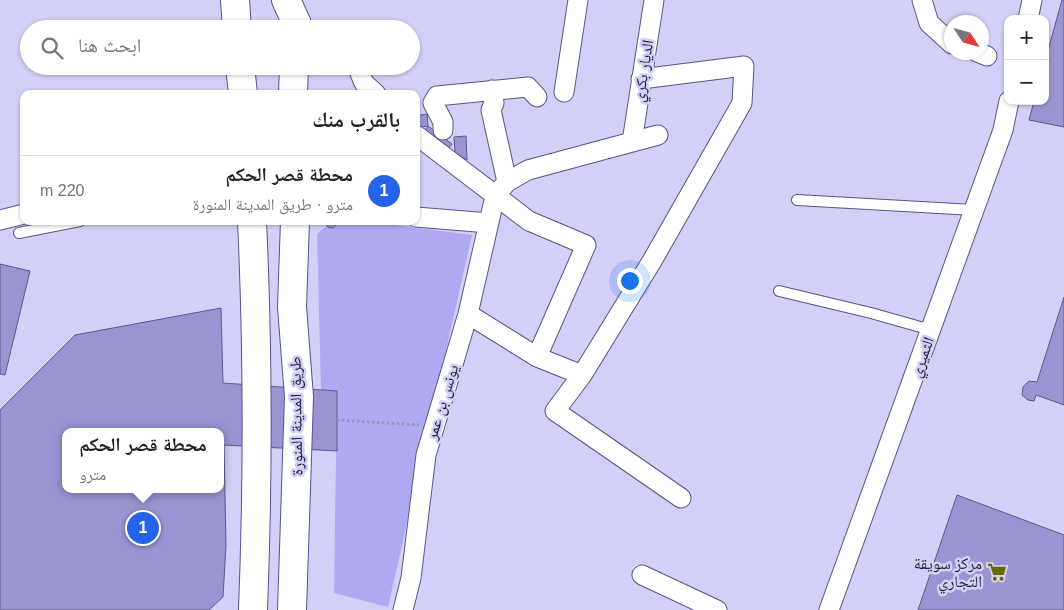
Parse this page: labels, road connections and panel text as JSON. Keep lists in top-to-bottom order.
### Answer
{
  "streets": {
    "main road": ["طريق المدينة المنورة"],
    "street": ["الديار بكري", "الثميري", "يونس بن عمر"]
  },
  "places": {
    "supermarket": ["مركز سويقة التجاري"]
  },
  "north": "bottom right",
  "page": {
    "map_buttons": ["+", "−"],
    "search": "ابحث هنا",
    "heading": "بالقرب منك",
    "list": [
      {
        "mark": "1",
        "name": "محطة قصر الحكم",
        "note": "مترو · طريق المدينة المنورة",
        "value": "220 m"
      }
    ],
    "popup": ["محطة قصر الحكم", "مترو"],
    "pins": "1"
  }
}
